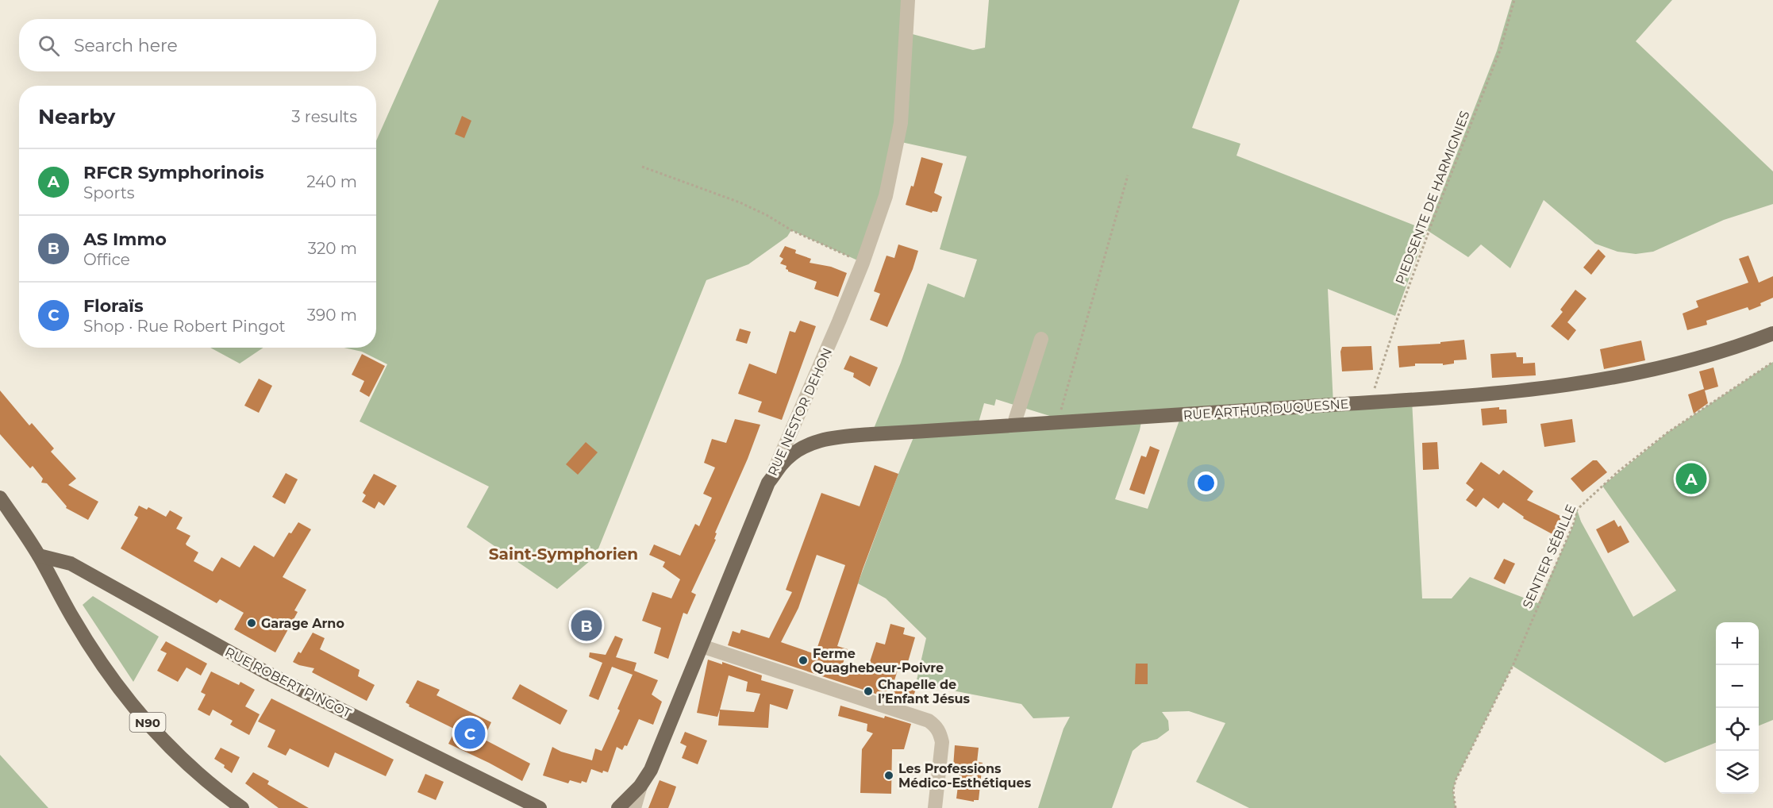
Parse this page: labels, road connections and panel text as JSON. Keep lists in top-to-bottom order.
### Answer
{
  "streets": {
    "main road": [
      "RUE ARTHUR DUQUESNE",
      "RUE NESTOR DEHON",
      "RUE ROBERT PINGOT",
      "N90"
    ],
    "path": ["PIEDSENTE DE HARMIGNIES", "SENTIER SÉBILLE"]
  },
  "crossings": [
    ["PIEDSENTE DE HARMIGNIES", "RUE ARTHUR DUQUESNE"],
    ["RUE ARTHUR DUQUESNE", "RUE NESTOR DEHON"],
    ["RUE ROBERT PINGOT", "N90"]
  ],
  "districts": ["Saint-Symphorien"],
  "places": [
    "Garage Arno",
    "Ferme Quaghebeur-Poivre",
    "Chapelle de l’Enfant Jésus",
    "Les Professions Médico-Esthétiques"
  ],
  "page": {
    "search": "Search here",
    "heading": ["Nearby", "3 results"],
    "list": [
      {
        "mark": "A",
        "name": "RFCR Symphorinois",
        "note": "Sports",
        "value": "240 m"
      },
      {
        "mark": "B",
        "name": "AS Immo",
        "note": "Office",
        "value": "320 m"
      },
      {
        "mark": "C",
        "name": "Floraïs",
        "note": "Shop · Rue Robert Pingot",
        "value": "390 m"
      }
    ],
    "pins": ["A", "B", "C"],
    "map_buttons": ["+", "−"]
  }
}
